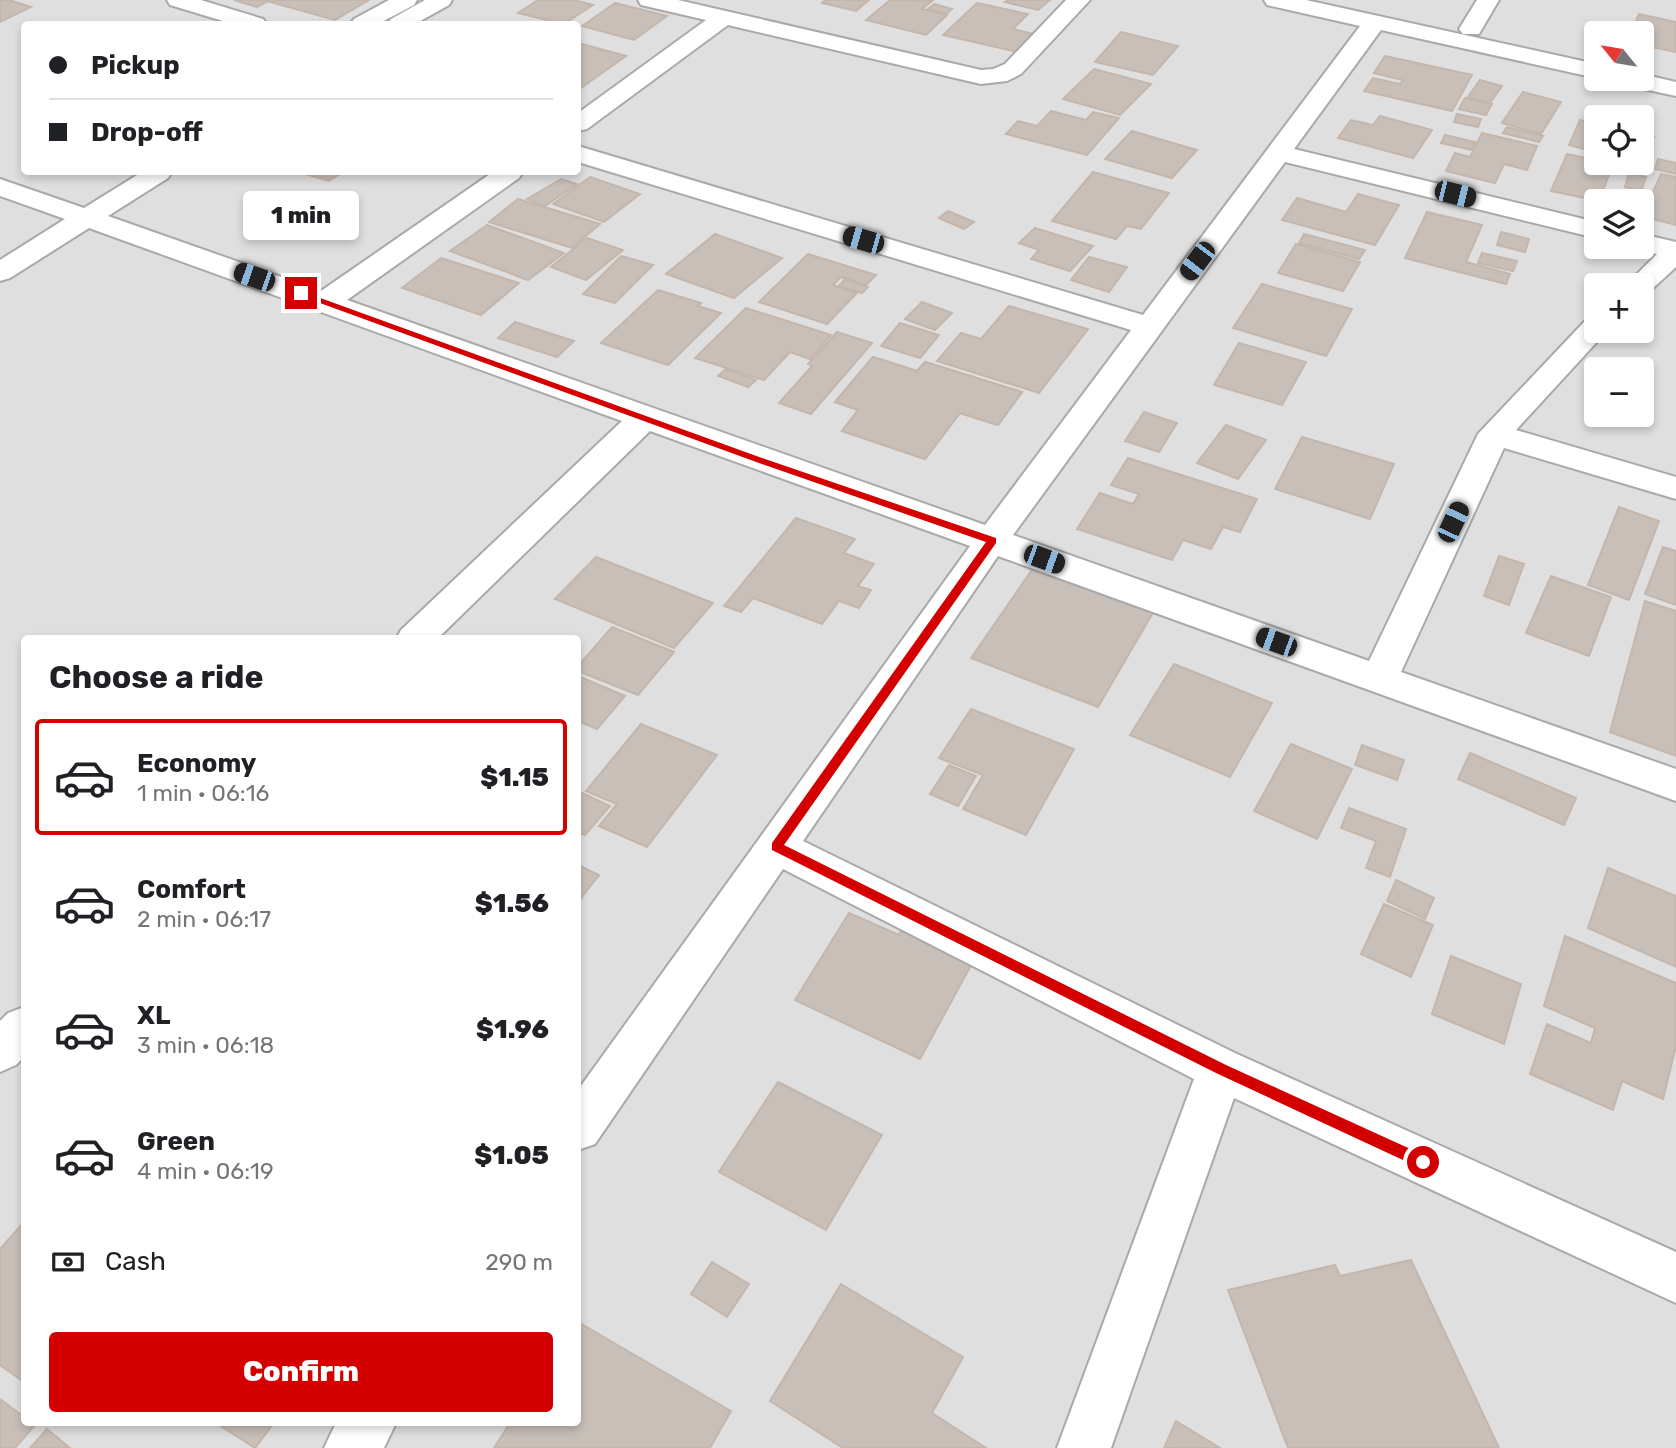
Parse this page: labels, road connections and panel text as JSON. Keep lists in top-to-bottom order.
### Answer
{
  "north": "top left",
  "page": {
    "map_buttons": ["+", "−"],
    "banner": ["Pickup", "Drop-off"],
    "bubble": "1 min",
    "heading": "Choose a ride",
    "list": [
      {
        "name": "Economy",
        "note": "1 min · 06:16",
        "value": "$1.15"
      },
      {
        "name": "Comfort",
        "note": "2 min · 06:17",
        "value": "$1.56"
      },
      {
        "name": "XL",
        "note": "3 min · 06:18",
        "value": "$1.96"
      },
      {
        "name": "Green",
        "note": "4 min · 06:19",
        "value": "$1.05"
      }
    ],
    "pay": ["Cash", "290 m"],
    "buttons": "Confirm"
  }
}
